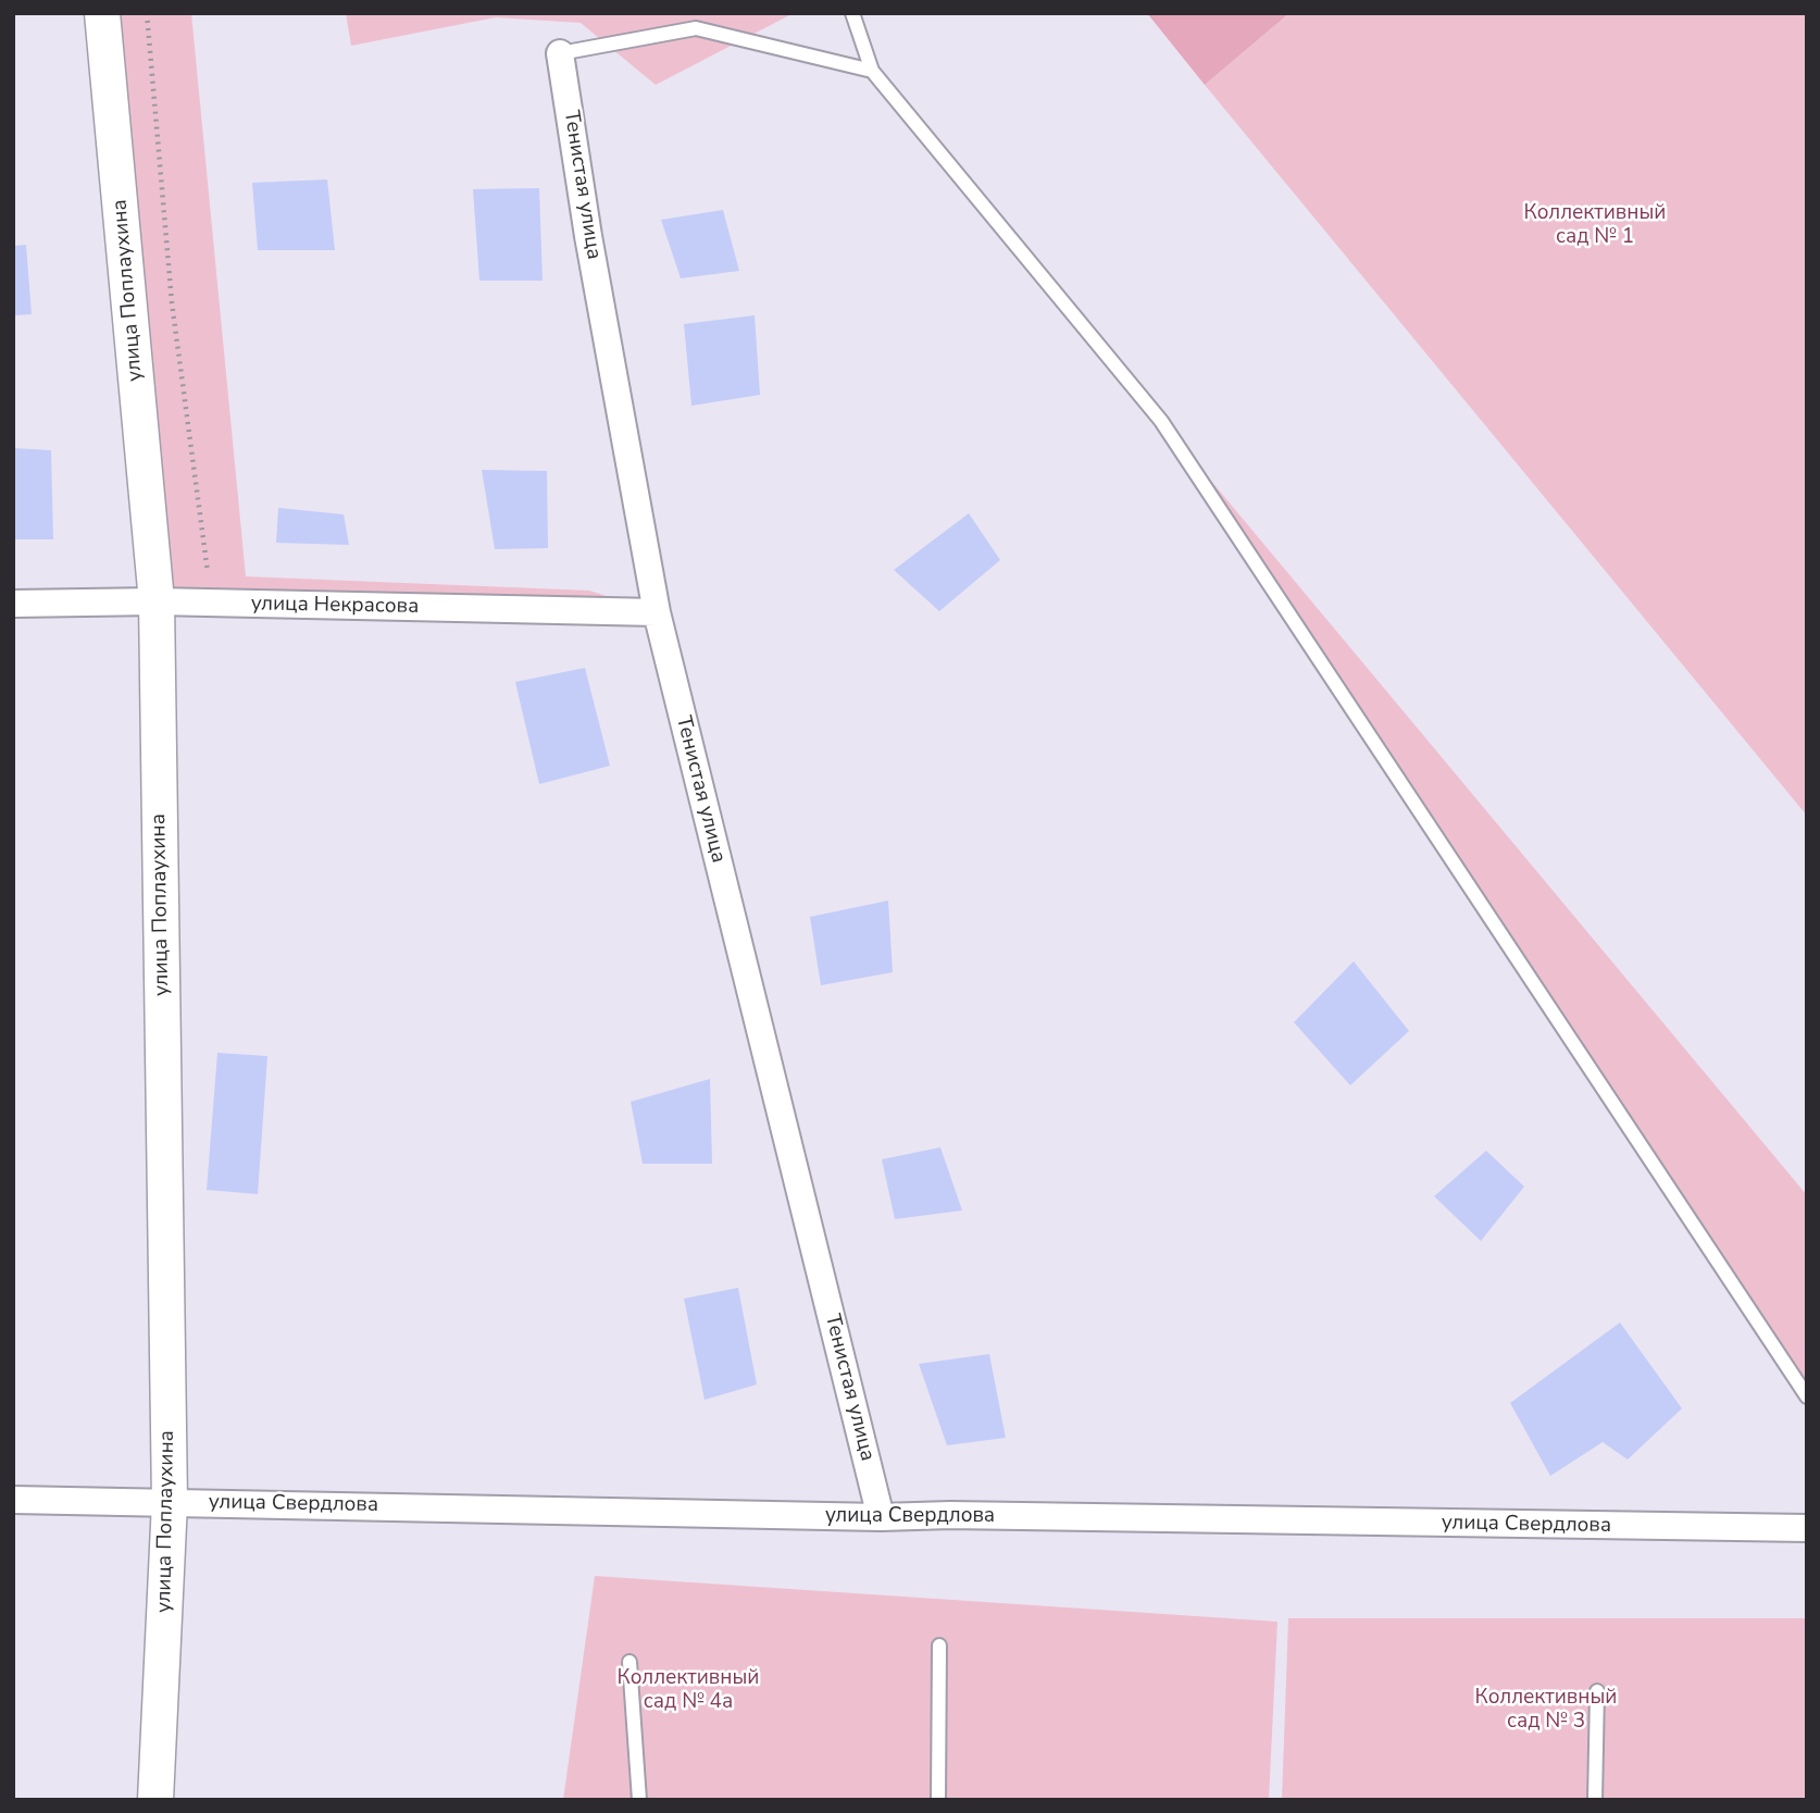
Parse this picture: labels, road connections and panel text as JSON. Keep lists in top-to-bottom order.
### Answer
{
  "streets": {
    "street": [
      "Тенистая улица",
      "улица Поплаухина",
      "улица Некрасова",
      "улица Свердлова"
    ]
  },
  "crossings": [
    ["Тенистая улица", "улица Некрасова"],
    ["Тенистая улица", "улица Свердлова"],
    ["улица Поплаухина", "улица Некрасова"],
    ["улица Поплаухина", "улица Свердлова"]
  ],
  "parks": ["Коллективный сад № 1", "Коллективный сад № 4а", "Коллективный сад № 3"]
}
